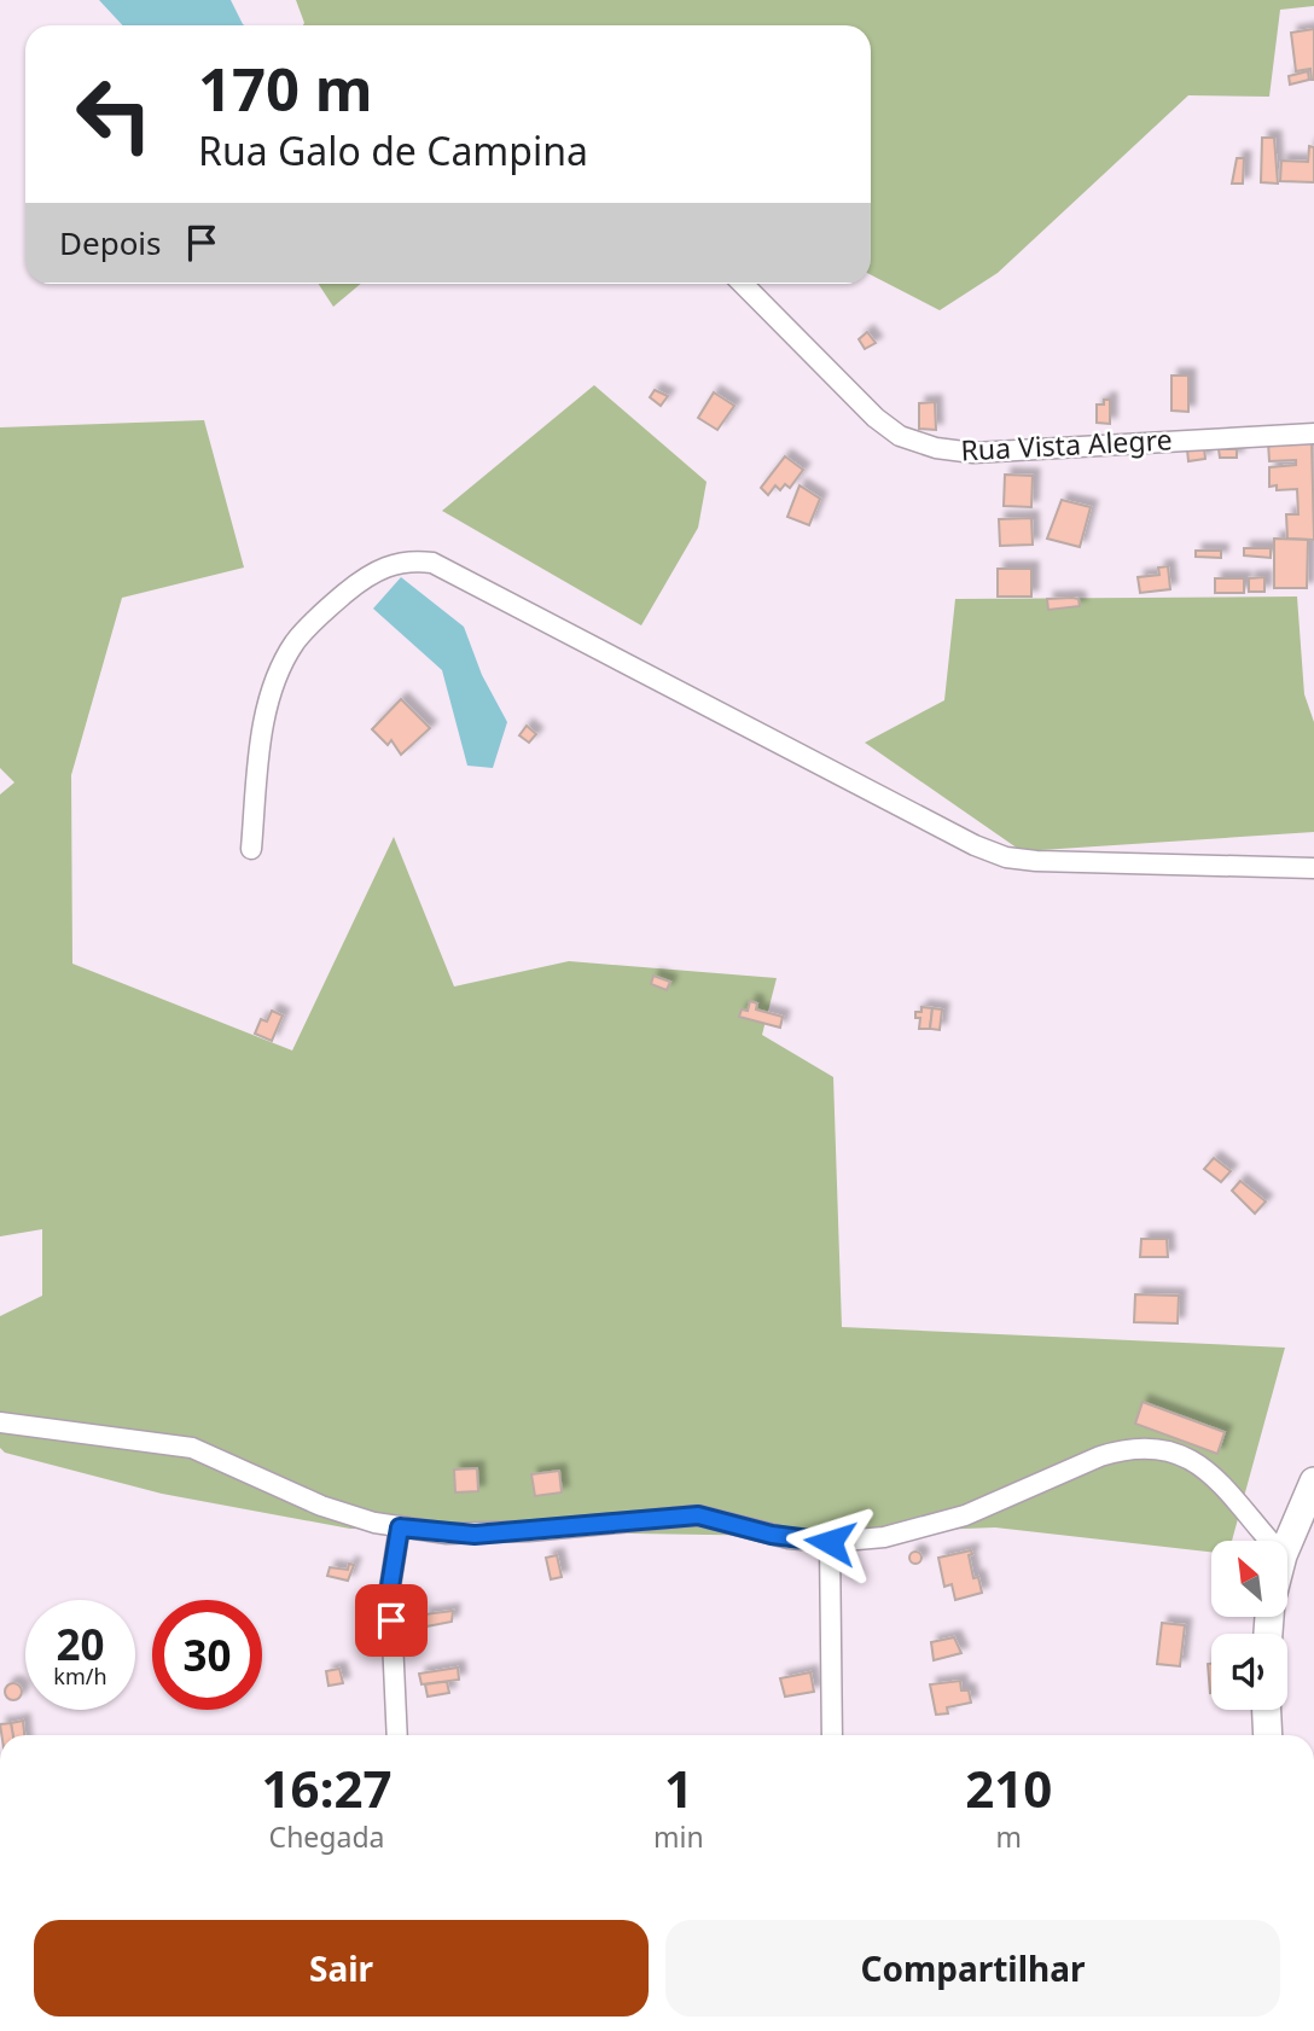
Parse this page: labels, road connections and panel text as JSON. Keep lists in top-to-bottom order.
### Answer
{
  "streets": {
    "street": ["Rua Vista Alegre"]
  },
  "north": "top left",
  "page": {
    "turn": ["170 m", "Rua Galo de Campina"],
    "then": "Depois",
    "speed": "20 km/h",
    "limit": "30",
    "eta": [
      "16:27",
      "Chegada",
      "1",
      "min",
      "210",
      "m"
    ],
    "buttons": ["Sair", "Compartilhar"]
  }
}
